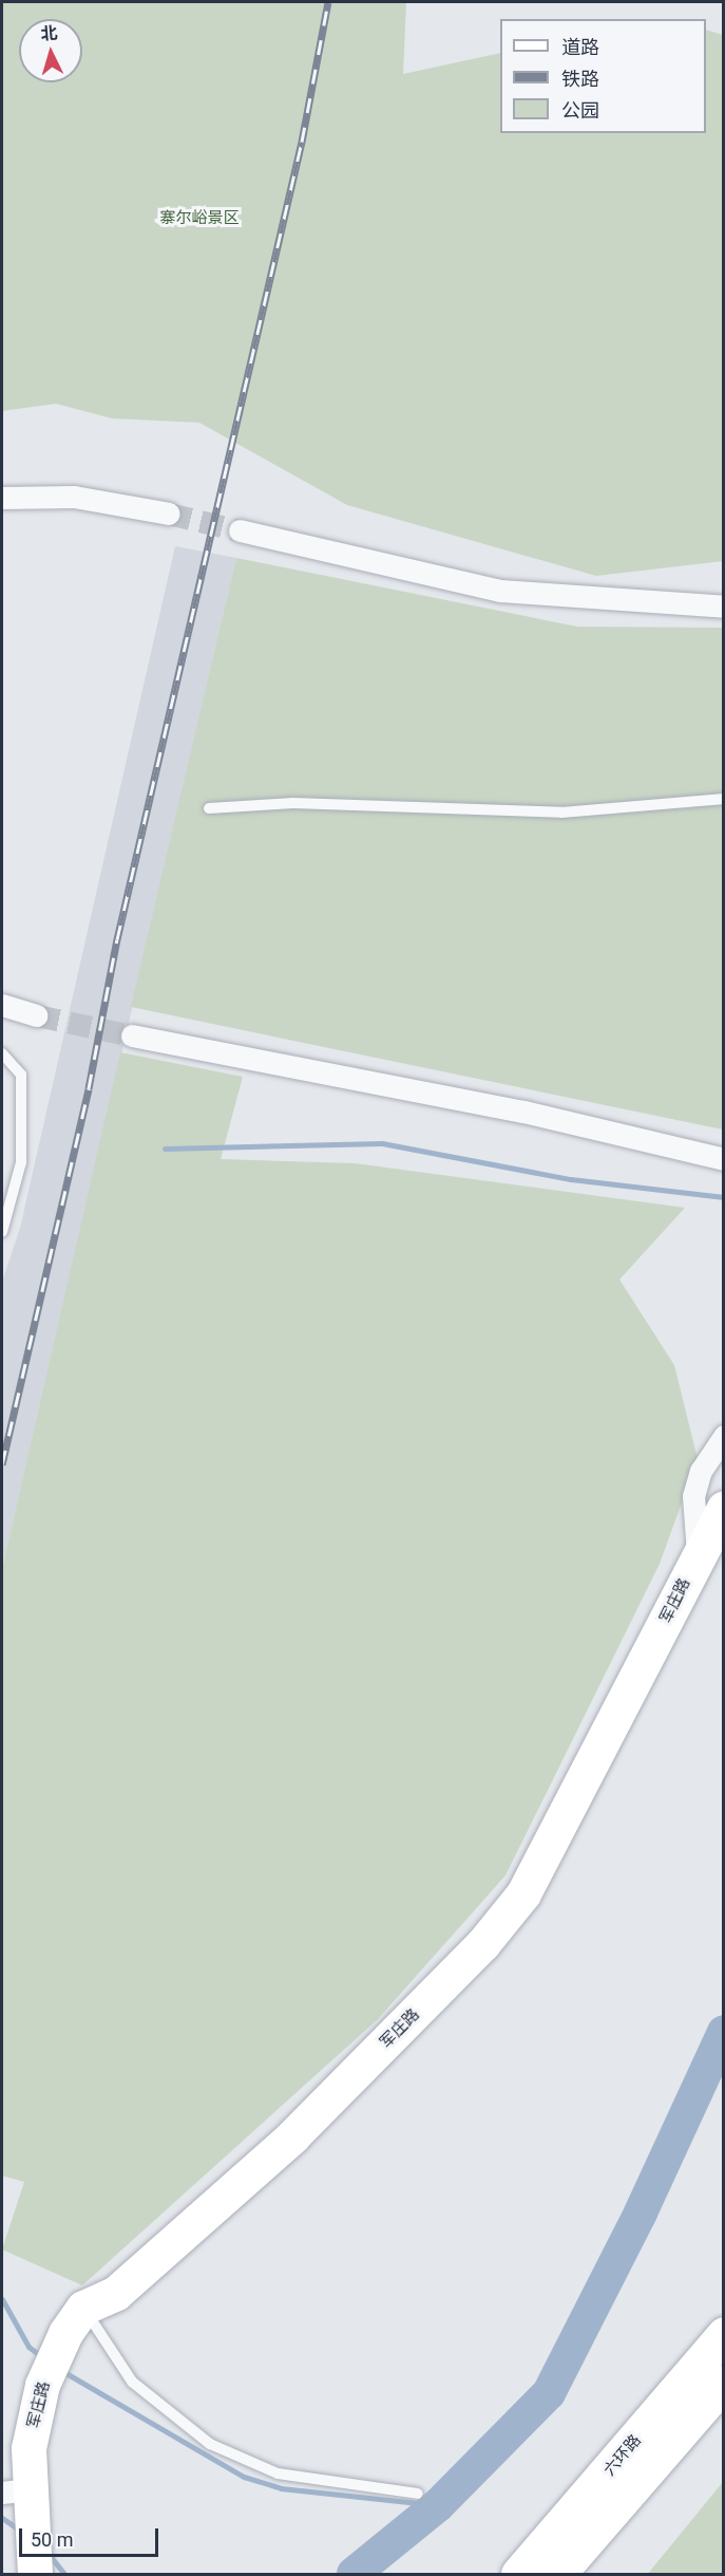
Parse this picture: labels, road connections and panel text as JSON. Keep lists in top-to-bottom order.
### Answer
{
  "streets": {
    "main road": ["军庄路", "六环路"]
  },
  "parks": ["寨尔峪景区"],
  "legend": ["道路", "铁路", "公园"],
  "scale_bar": "50 m",
  "north": "top"
}
